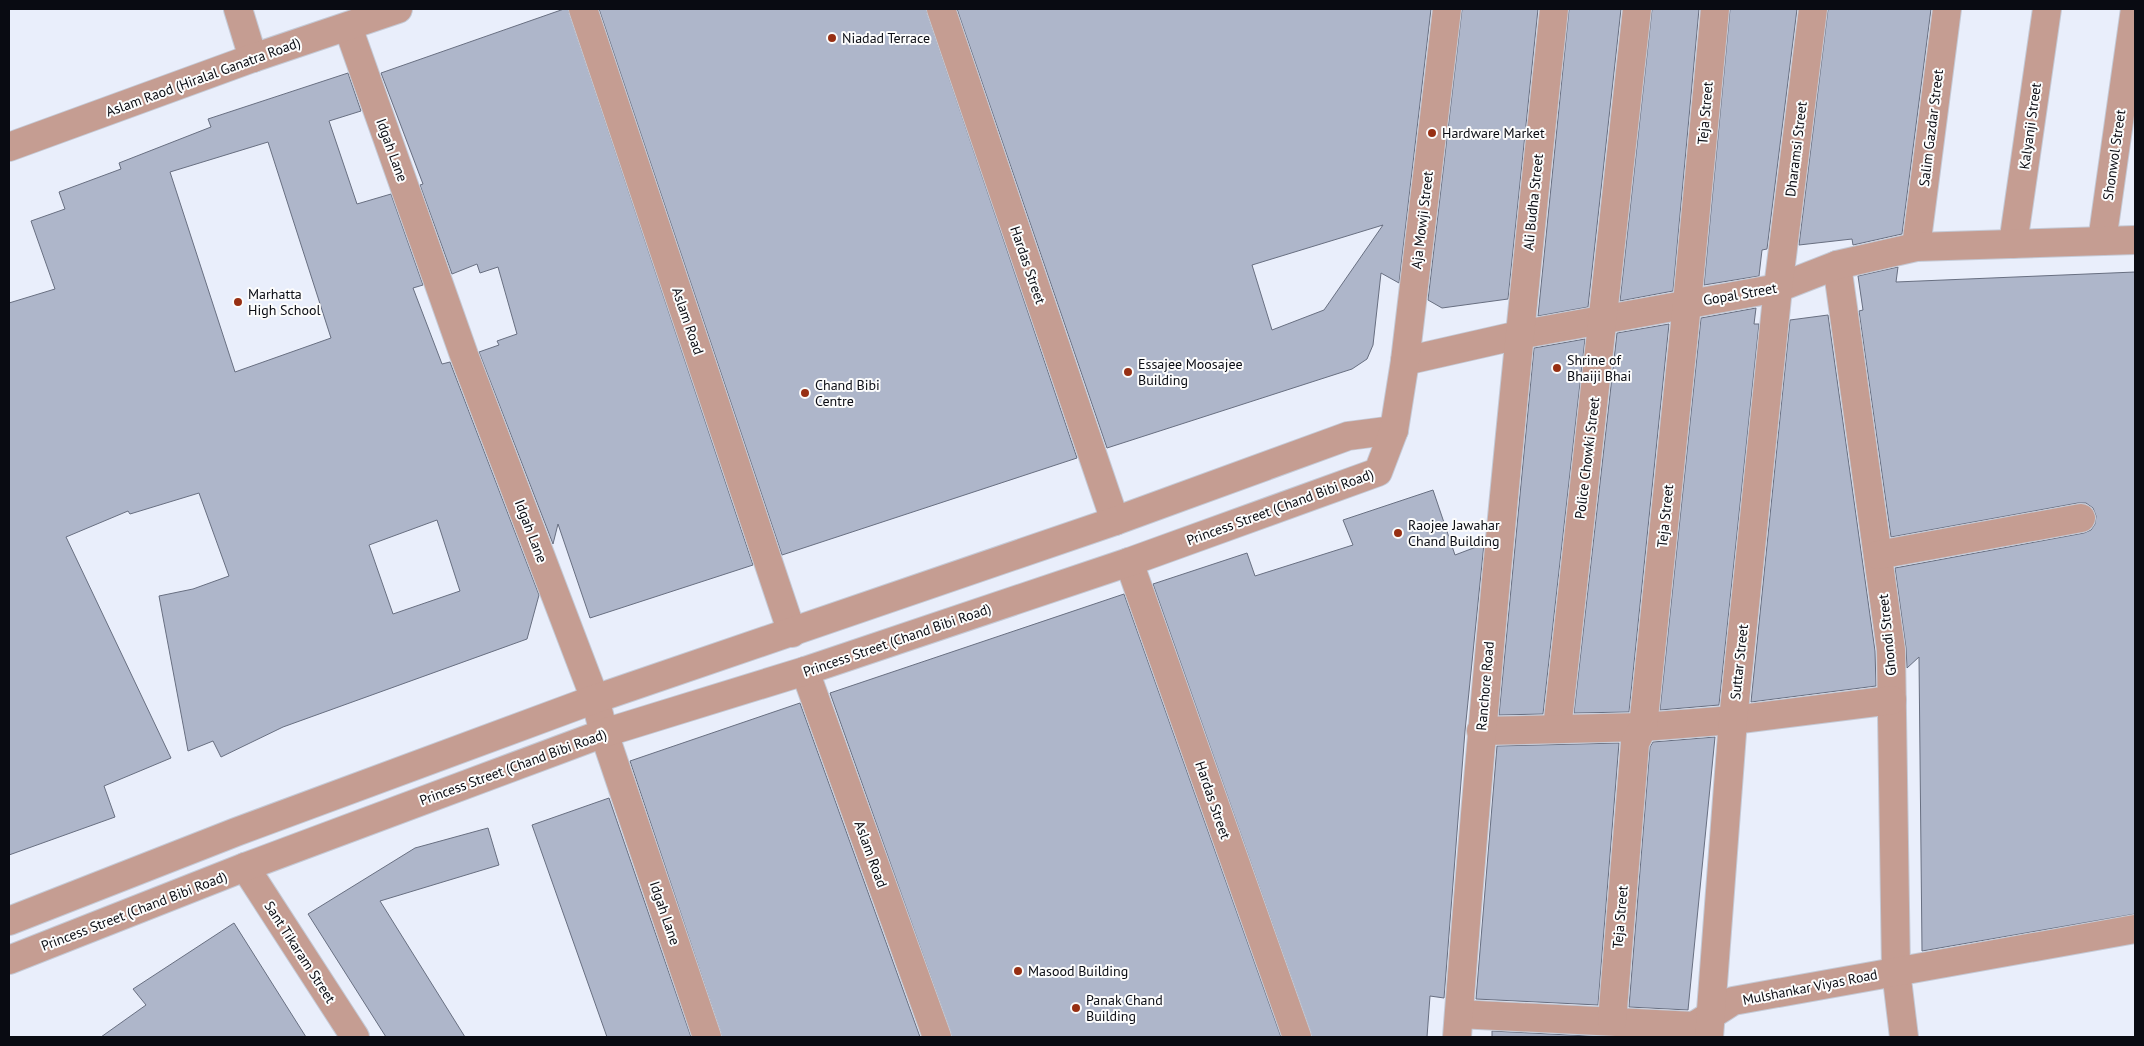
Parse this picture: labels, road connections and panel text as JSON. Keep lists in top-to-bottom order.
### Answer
{
  "streets": {
    "street": [
      "Aslam Raod (Hiralal Ganatra Road)",
      "Teja Street",
      "Kalyanji Street",
      "Salim Gazdar Street",
      "Dharamsi Street",
      "Idgah Lane",
      "Shonwol Street",
      "Ali Budha Street",
      "Aja Mowji Street",
      "Hardas Street",
      "Gopal Street",
      "Aslam Road",
      "Police Chowki Street",
      "Princess Street (Chand Bibi Road)",
      "Ghondi Street",
      "Suttar Street",
      "Ranchore Road",
      "Sant Tikaram Street",
      "Mulshankar Viyas Road"
    ]
  },
  "crossings": [
    ["Aslam Raod (Hiralal Ganatra Road)", "Idgah Lane"],
    ["Teja Street", "Gopal Street"],
    ["Teja Street", "Mulshankar Viyas Road"],
    ["Kalyanji Street", "Gopal Street"],
    ["Salim Gazdar Street", "Gopal Street"],
    ["Dharamsi Street", "Gopal Street"],
    ["Dharamsi Street", "Suttar Street"],
    ["Idgah Lane", "Princess Street (Chand Bibi Road)"],
    ["Shonwol Street", "Gopal Street"],
    ["Ali Budha Street", "Gopal Street"],
    ["Ali Budha Street", "Ranchore Road"],
    ["Aja Mowji Street", "Gopal Street"],
    ["Aja Mowji Street", "Princess Street (Chand Bibi Road)"],
    ["Hardas Street", "Princess Street (Chand Bibi Road)"],
    ["Gopal Street", "Police Chowki Street"],
    ["Gopal Street", "Ghondi Street"],
    ["Gopal Street", "Suttar Street"],
    ["Gopal Street", "Ranchore Road"],
    ["Aslam Road", "Princess Street (Chand Bibi Road)"],
    ["Princess Street (Chand Bibi Road)", "Sant Tikaram Street"],
    ["Ghondi Street", "Mulshankar Viyas Road"],
    ["Suttar Street", "Mulshankar Viyas Road"],
    ["Ranchore Road", "Mulshankar Viyas Road"]
  ],
  "places": [
    "Niadad Terrace",
    "Hardware Market",
    "Marhatta High School",
    "Shrine of Bhaiji Bhai",
    "Essajee Moosajee Building",
    "Chand Bibi Centre",
    "Raojee Jawahar Chand Building",
    "Masood Building",
    "Panak Chand Building"
  ]
}
